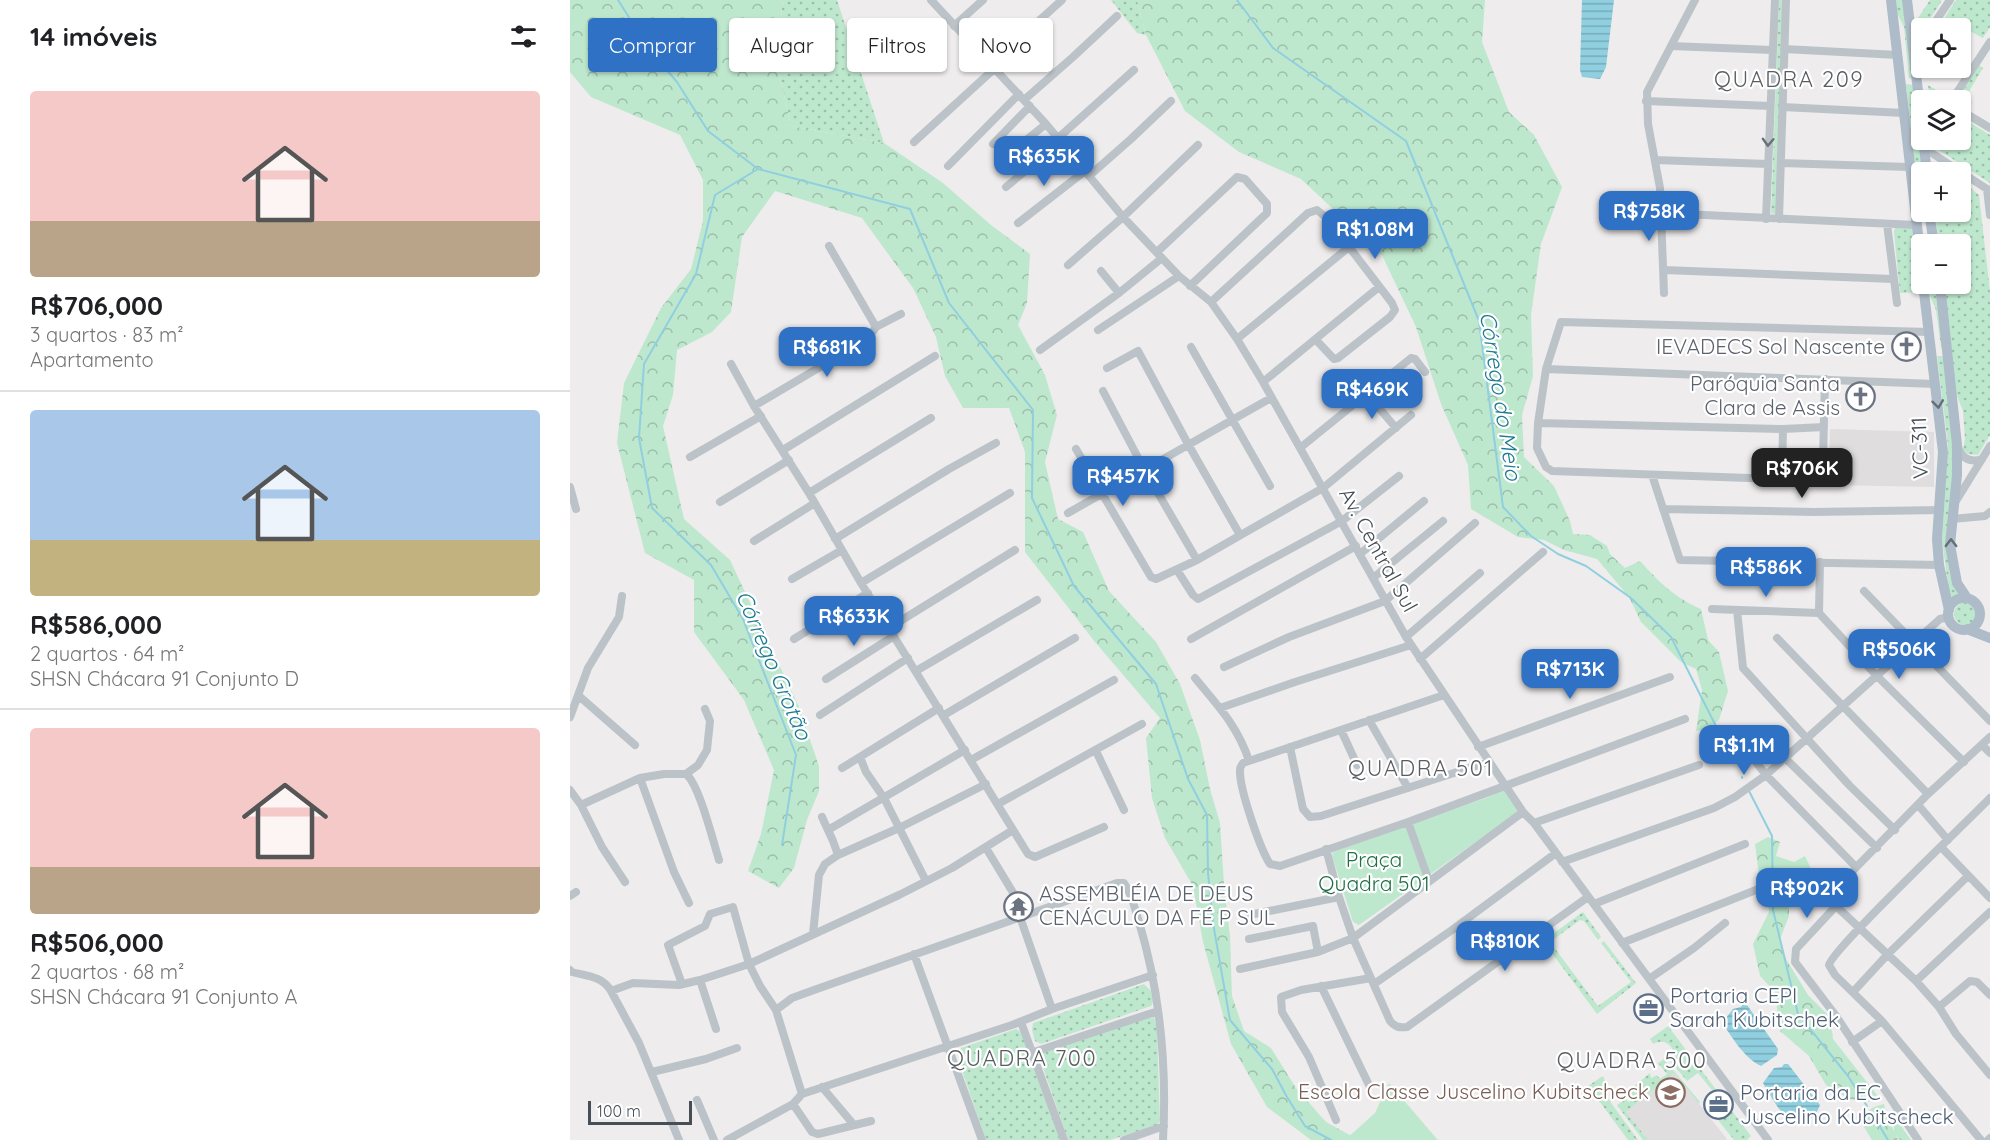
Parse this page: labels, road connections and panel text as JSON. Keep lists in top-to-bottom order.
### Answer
{
  "streets": {
    "main road": ["VC-311"],
    "street": ["Av. Central Sul"]
  },
  "districts": [
    "QUADRA 209",
    "QUADRA 501",
    "QUADRA 700",
    "QUADRA 500"
  ],
  "water": ["Córrego do Meio", "Córrego Grotão"],
  "parks": ["Praça Quadra 501"],
  "places": {
    "church": ["IEVADECS Sol Nascente", "Paróquia Santa Clara de Assis"],
    "temple": ["ASSEMBLÉIA DE DEUS CENÁCULO DA FÉ P SUL"],
    "office": ["Portaria CEPI Sarah Kubitschek", "Portaria da EC Juscelino Kubitscheck"],
    "school or university": ["Escola Classe Juscelino Kubitscheck"]
  },
  "scale_bar": "100 m",
  "page": {
    "heading": "14 imóveis",
    "map_buttons": ["+", "−"],
    "chip": [
      "Comprar",
      "Alugar",
      "Filtros",
      "Novo"
    ],
    "list": [
      {
        "name": "R$706,000",
        "note": "3 quartos · 83 m² · Apartamento"
      },
      {
        "name": "R$586,000",
        "note": "2 quartos · 64 m² · SHSN Chácara 91 Conjunto D"
      },
      {
        "name": "R$506,000",
        "note": "2 quartos · 68 m² · SHSN Chácara 91 Conjunto A"
      }
    ],
    "price": [
      "R$635K",
      "R$758K",
      "R$1.08M",
      "R$681K",
      "R$469K",
      "R$706K",
      "R$457K",
      "R$586K",
      "R$633K",
      "R$506K",
      "R$713K",
      "R$1.1M",
      "R$902K",
      "R$810K"
    ],
    "scale": "100 m"
  }
}
